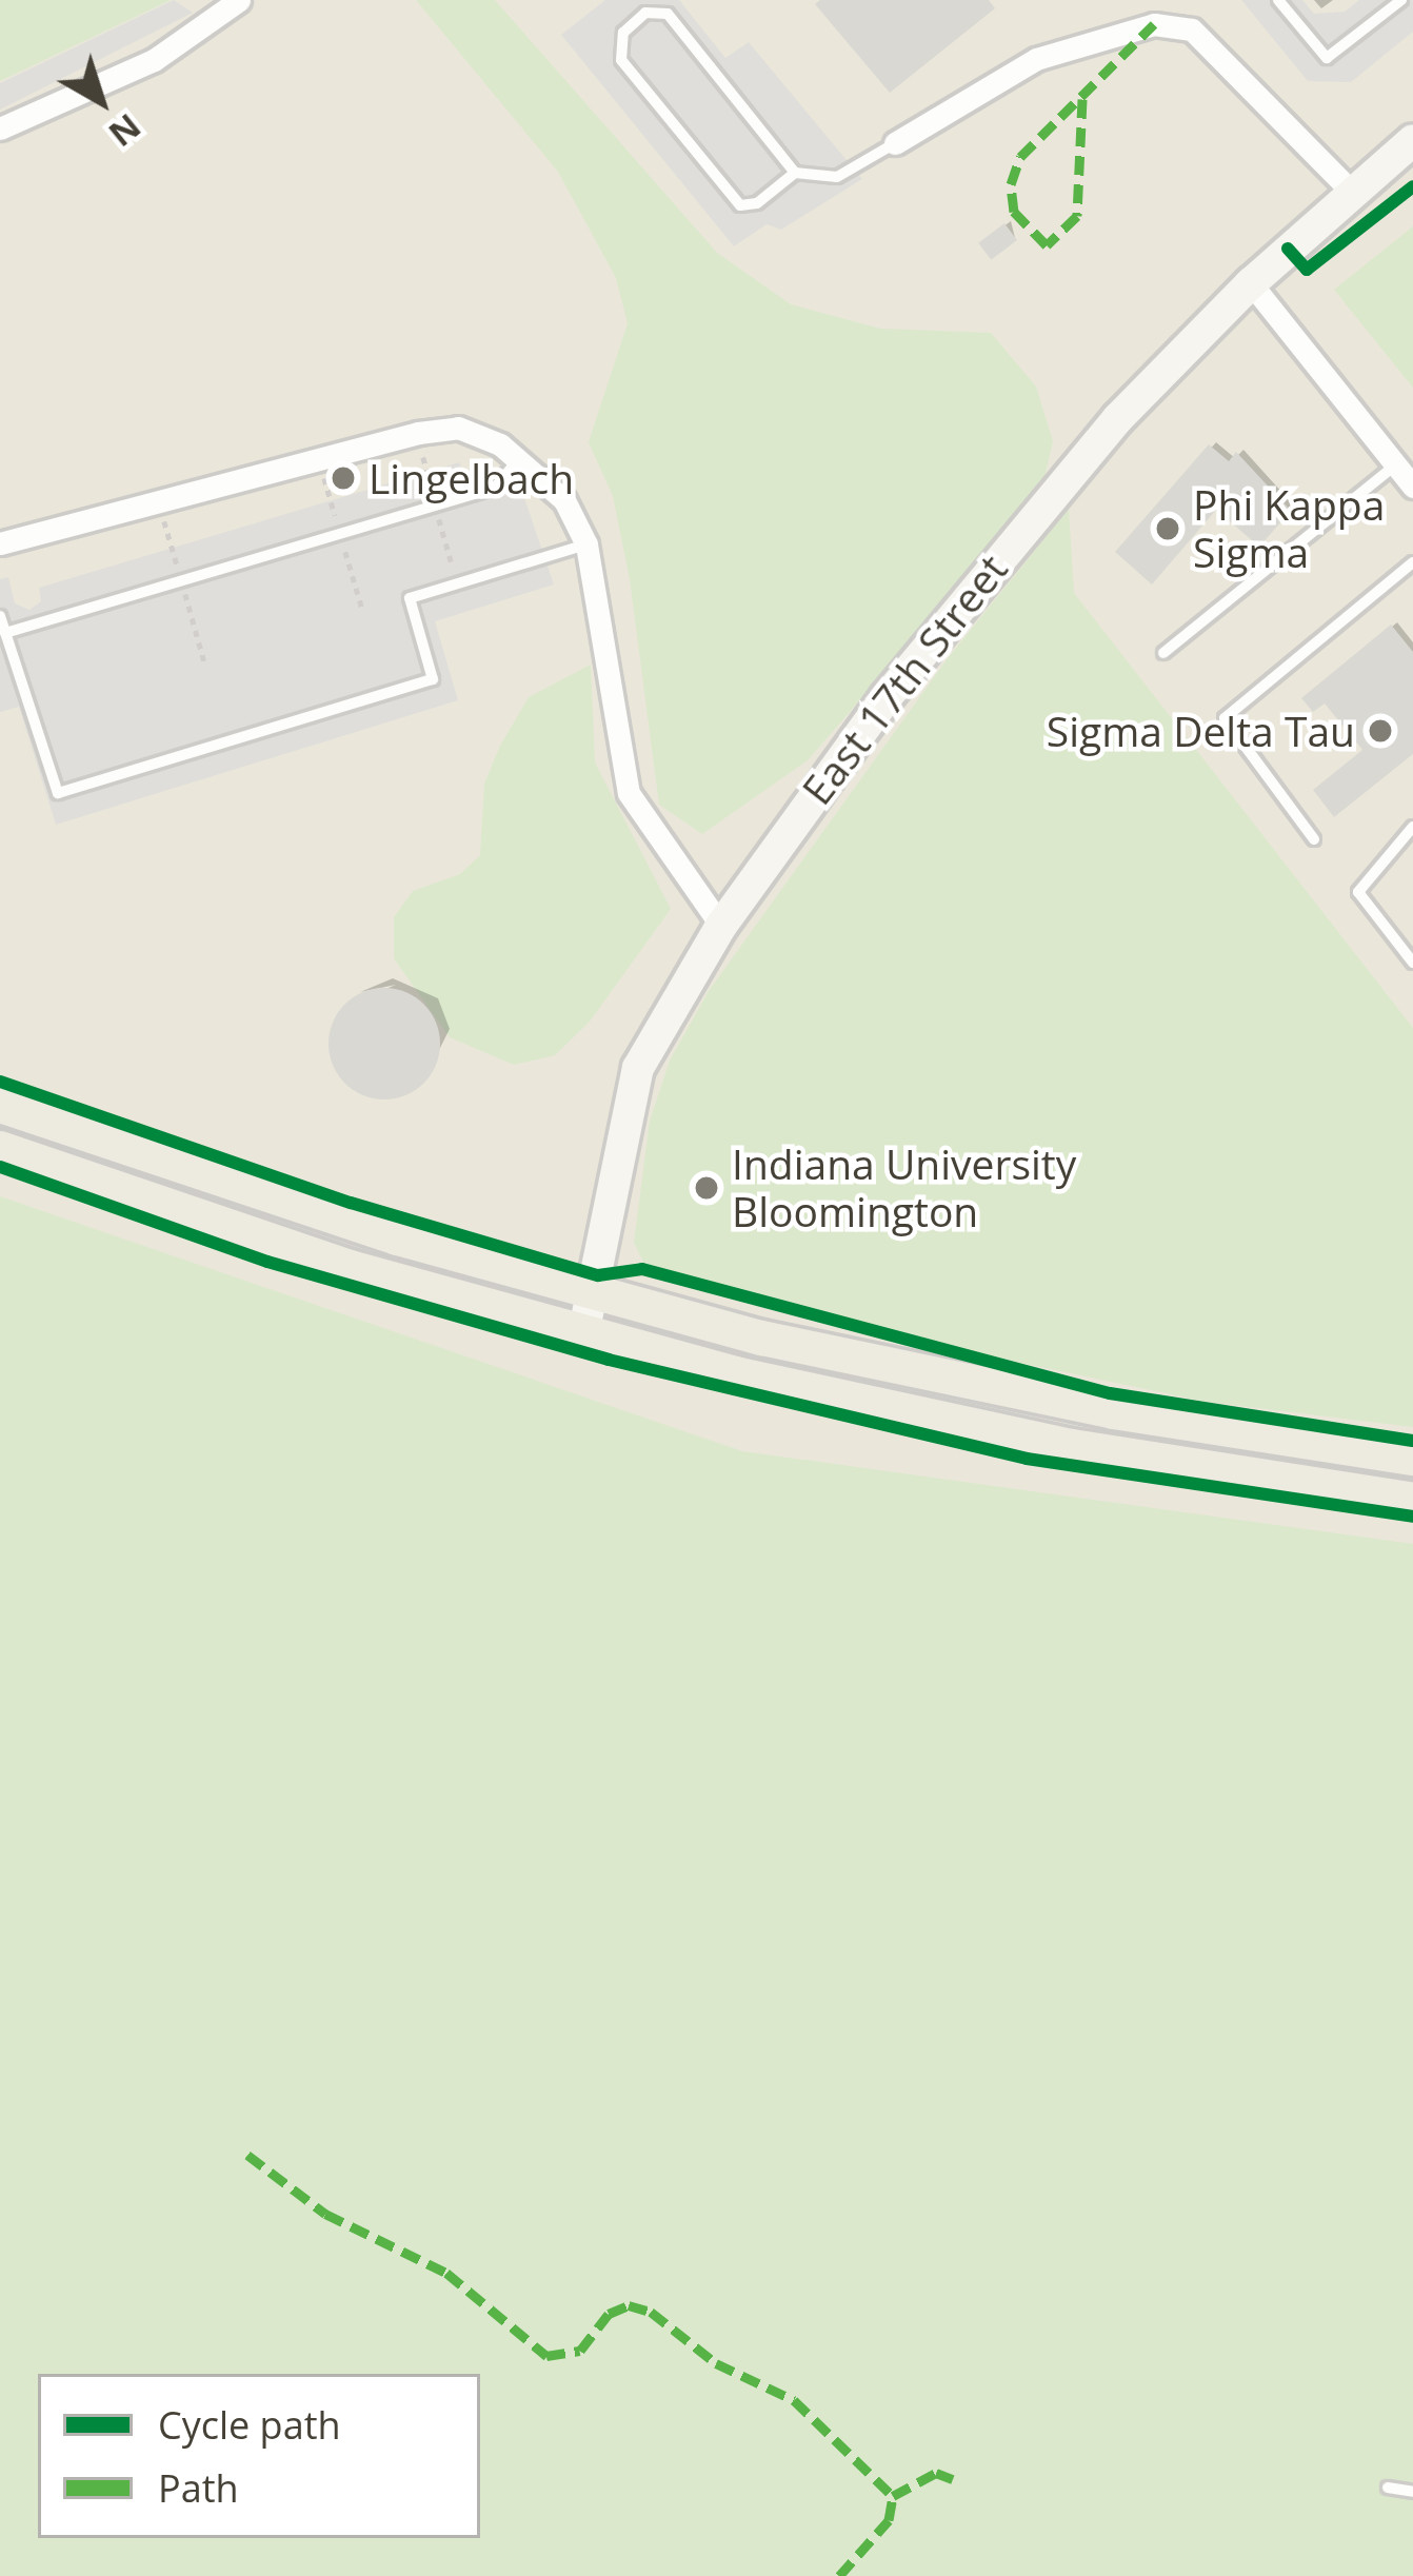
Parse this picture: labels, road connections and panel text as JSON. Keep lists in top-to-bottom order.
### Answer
{
  "streets": {
    "main road": ["East 17th Street"]
  },
  "places": [
    "Lingelbach",
    "Phi Kappa Sigma",
    "Sigma Delta Tau",
    "Indiana University Bloomington"
  ],
  "legend": ["Cycle path", "Path"],
  "north": "bottom right"
}
